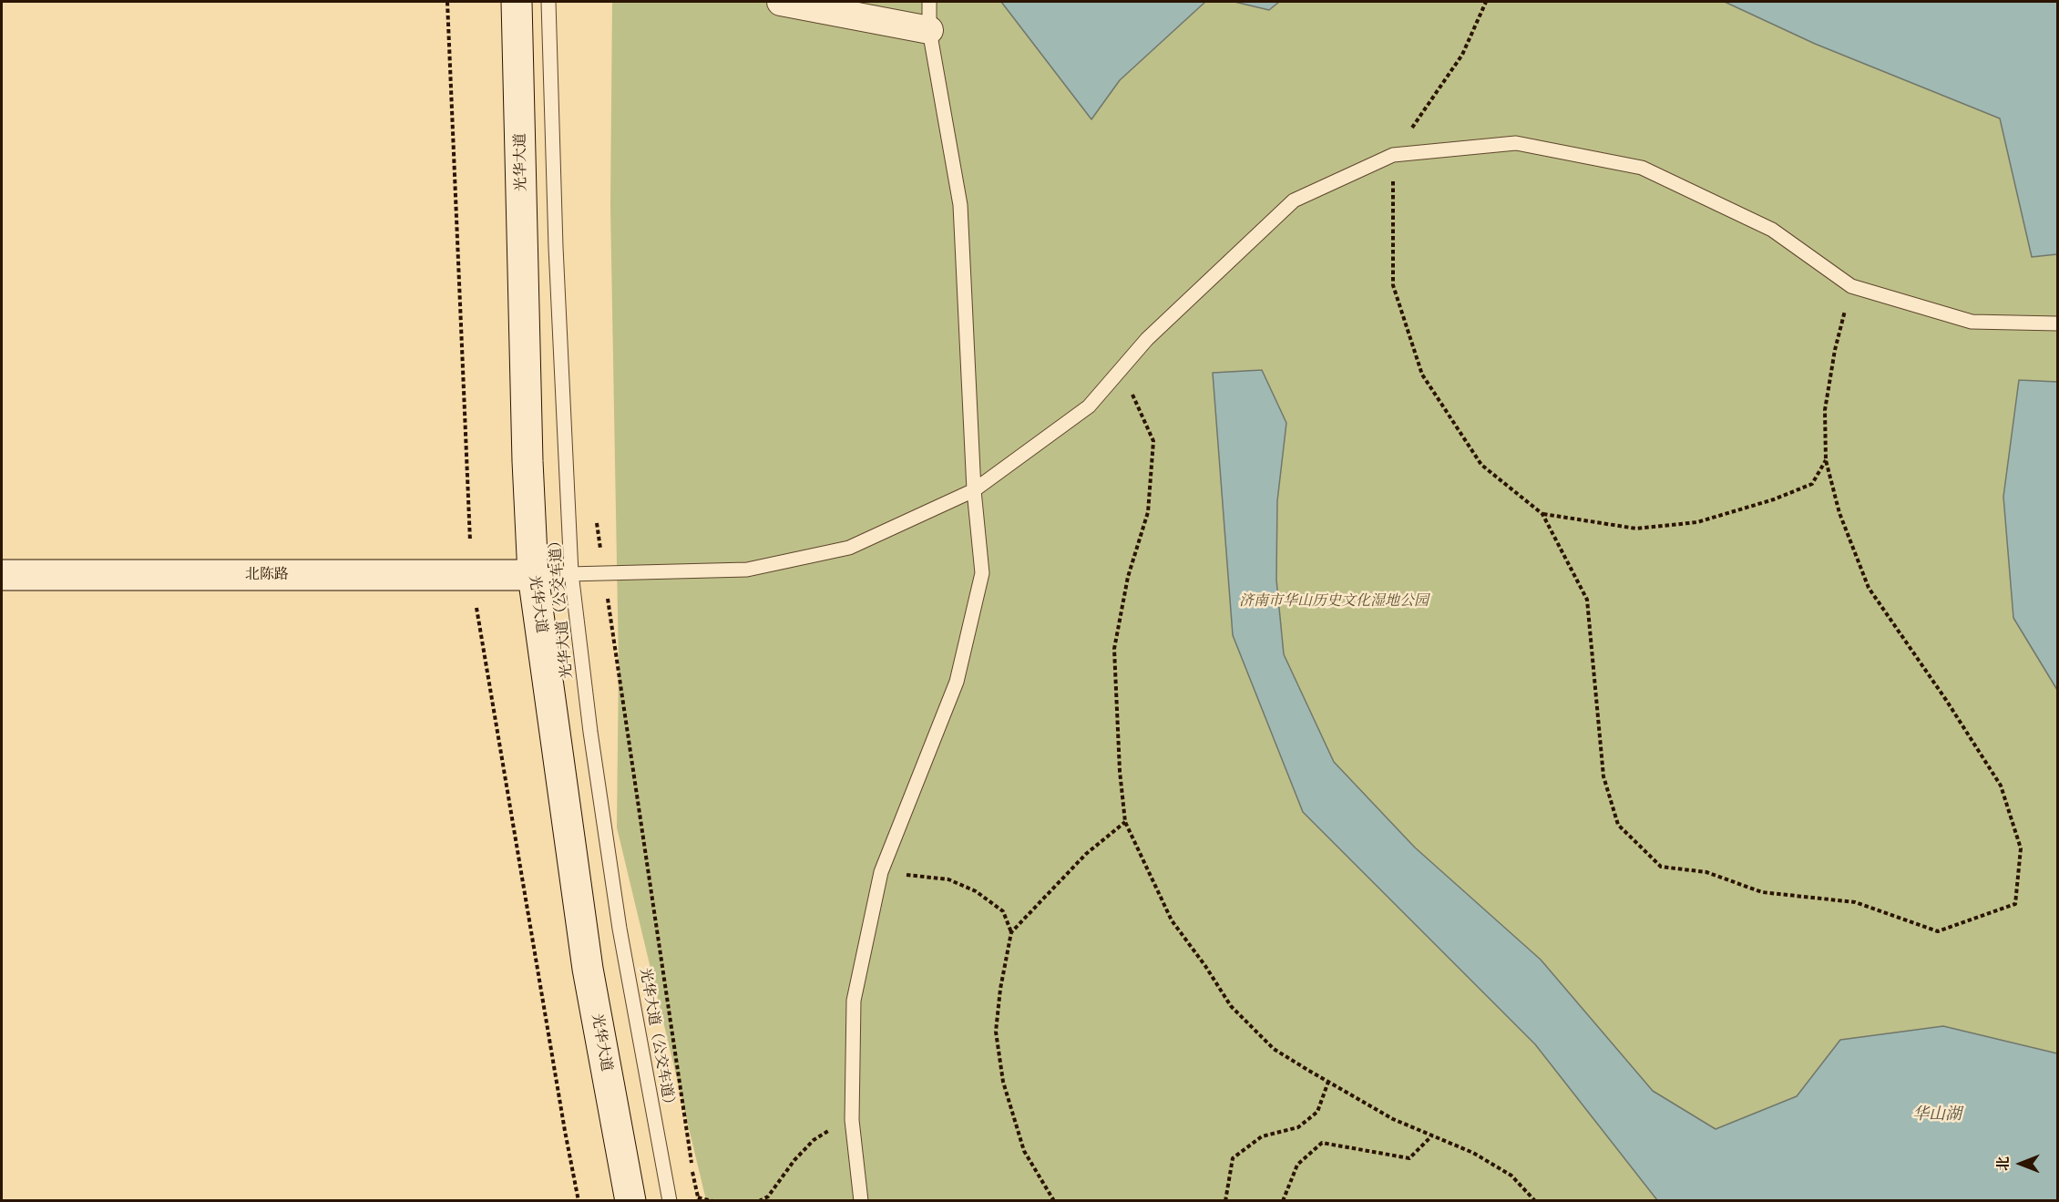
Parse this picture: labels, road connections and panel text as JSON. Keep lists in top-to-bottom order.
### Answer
{
  "streets": {
    "main road": ["光华大道", "北陈路"],
    "lane": ["光华大道（公交车道）"]
  },
  "crossings": [
    ["光华大道", "北陈路"]
  ],
  "water": ["华山湖"],
  "parks": ["济南市华山历史文化湿地公园"],
  "north": "left"
}
